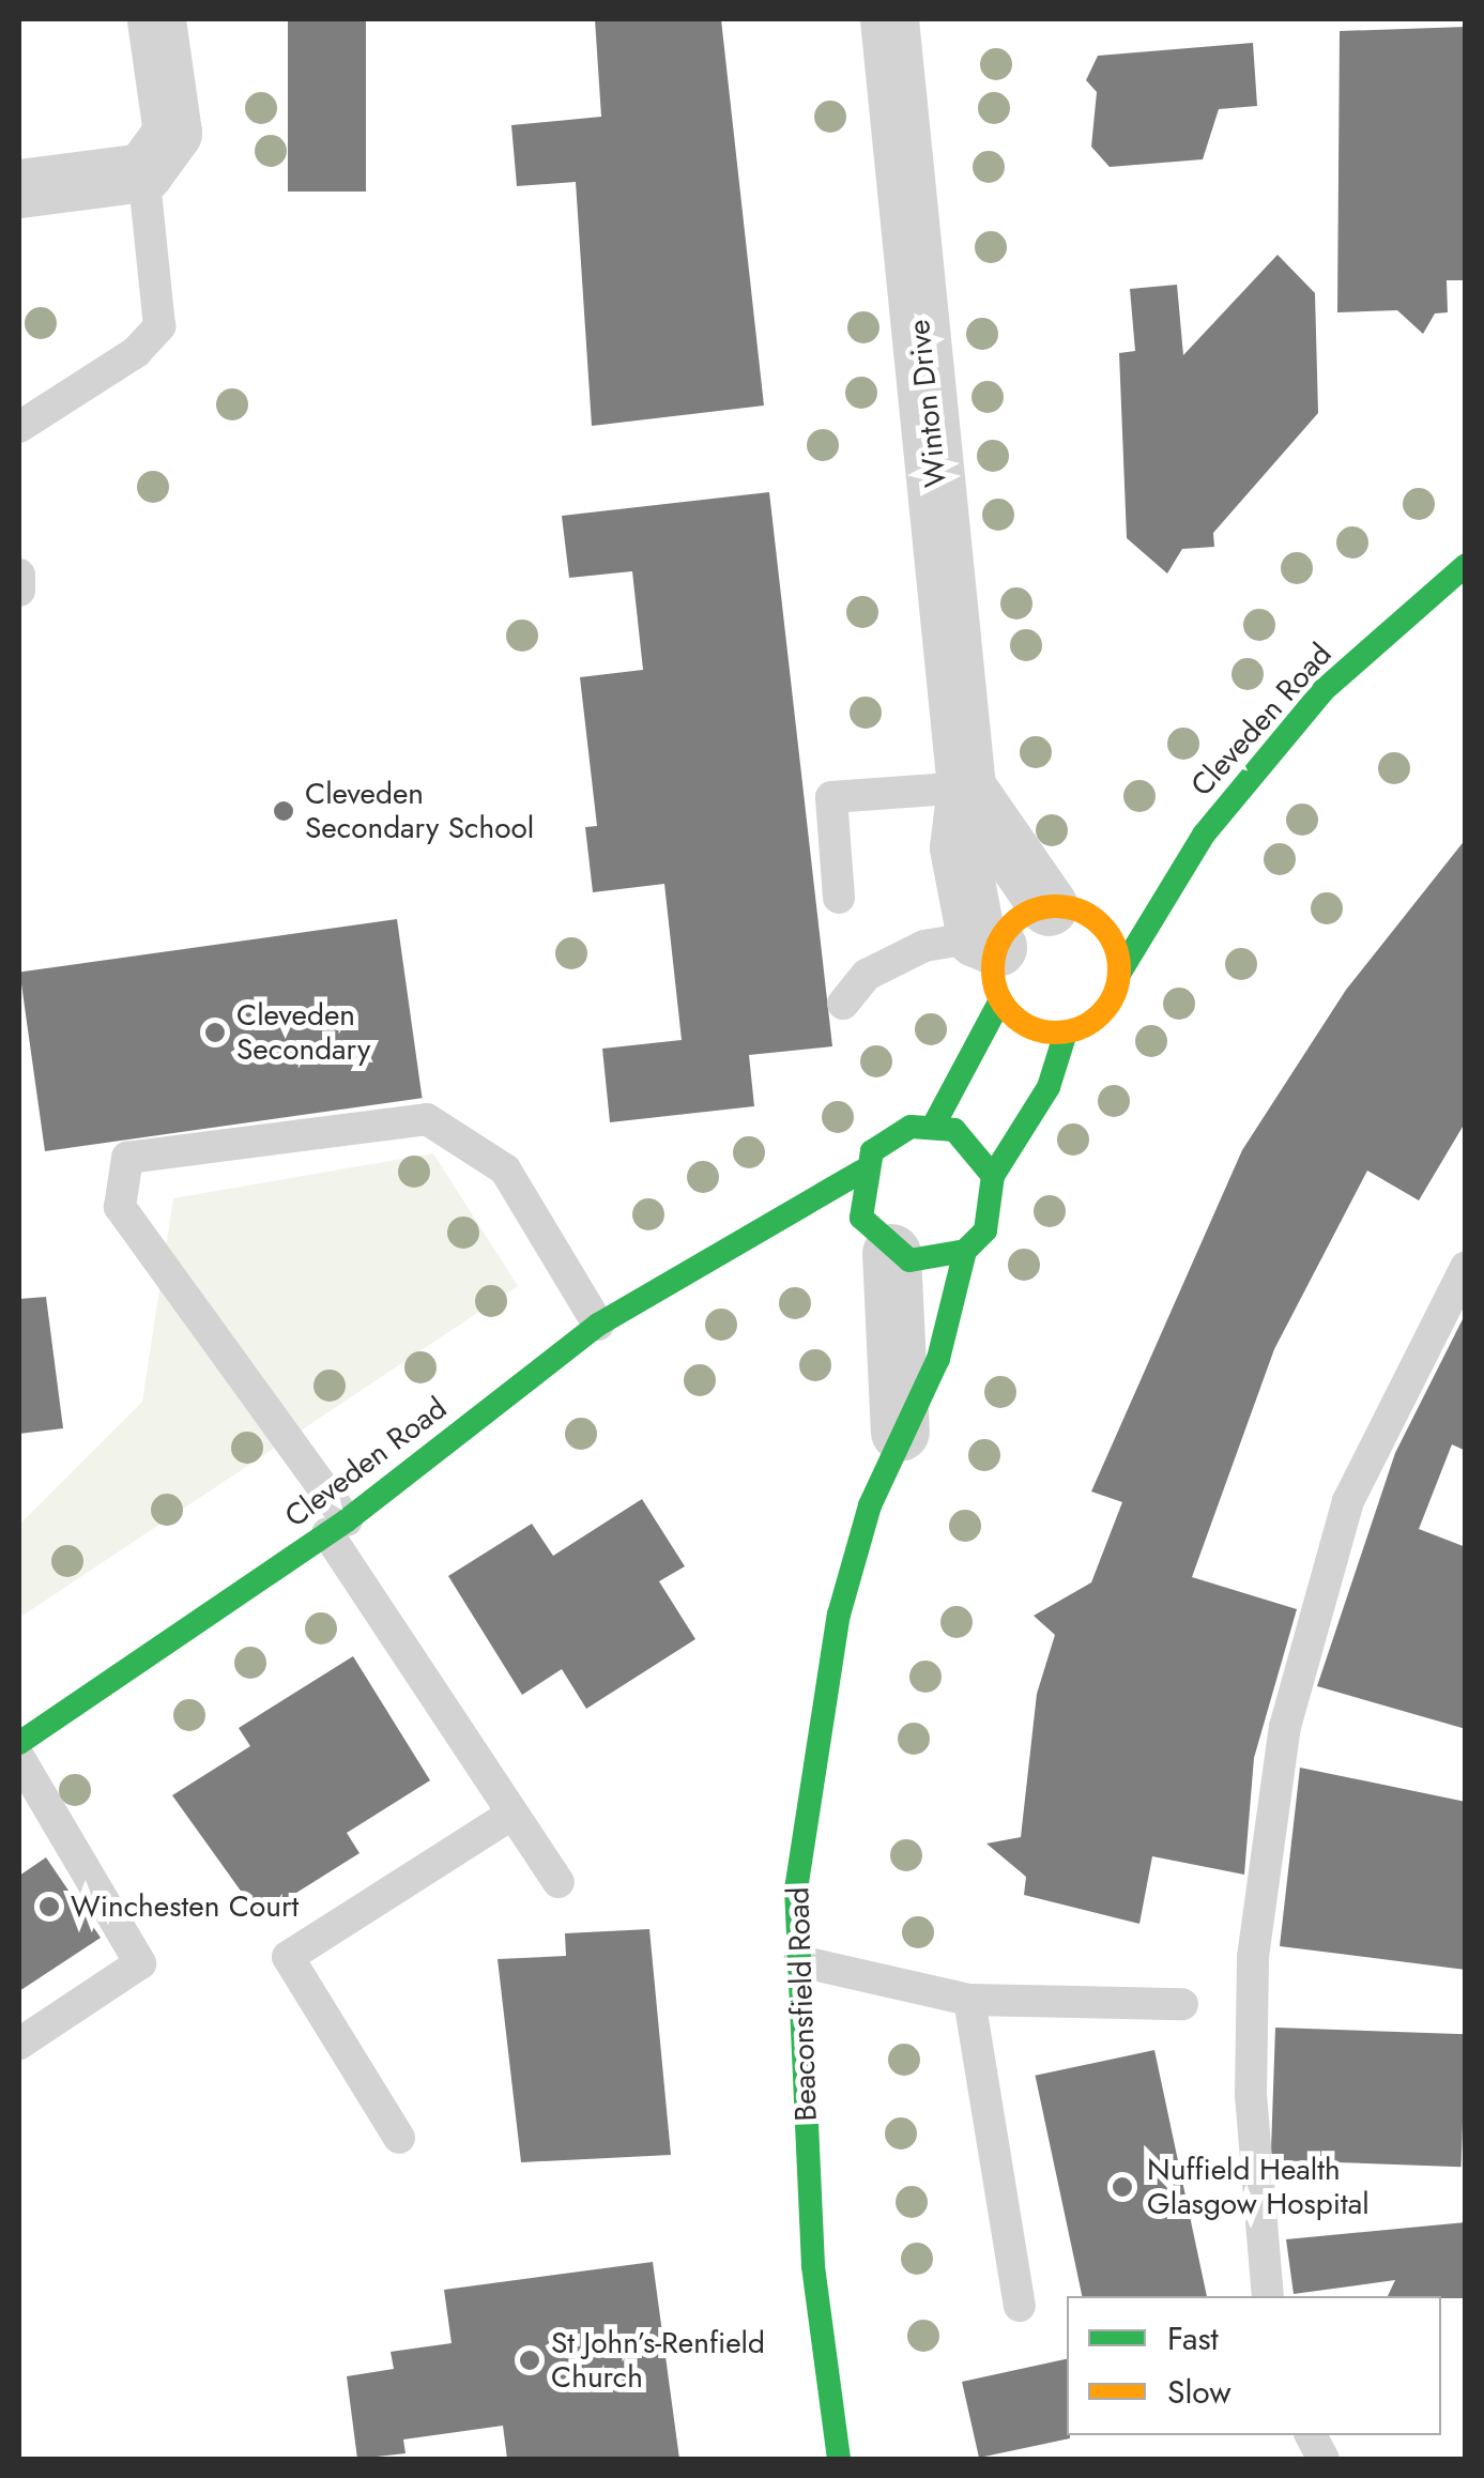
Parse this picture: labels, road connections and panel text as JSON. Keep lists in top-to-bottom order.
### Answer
{
  "streets": {
    "street": ["Winton Drive", "Cleveden Road", "Beaconsfield Road"]
  },
  "crossings": [
    ["Winton Drive", "Cleveden Road"],
    ["Cleveden Road", "Beaconsfield Road"]
  ],
  "places": [
    "Cleveden Secondary School",
    "Cleveden Secondary",
    "Winchesten Court",
    "Nuffield Health Glasgow Hospital",
    "St John’s-Renfield Church"
  ],
  "legend": ["Fast", "Slow"]
}
